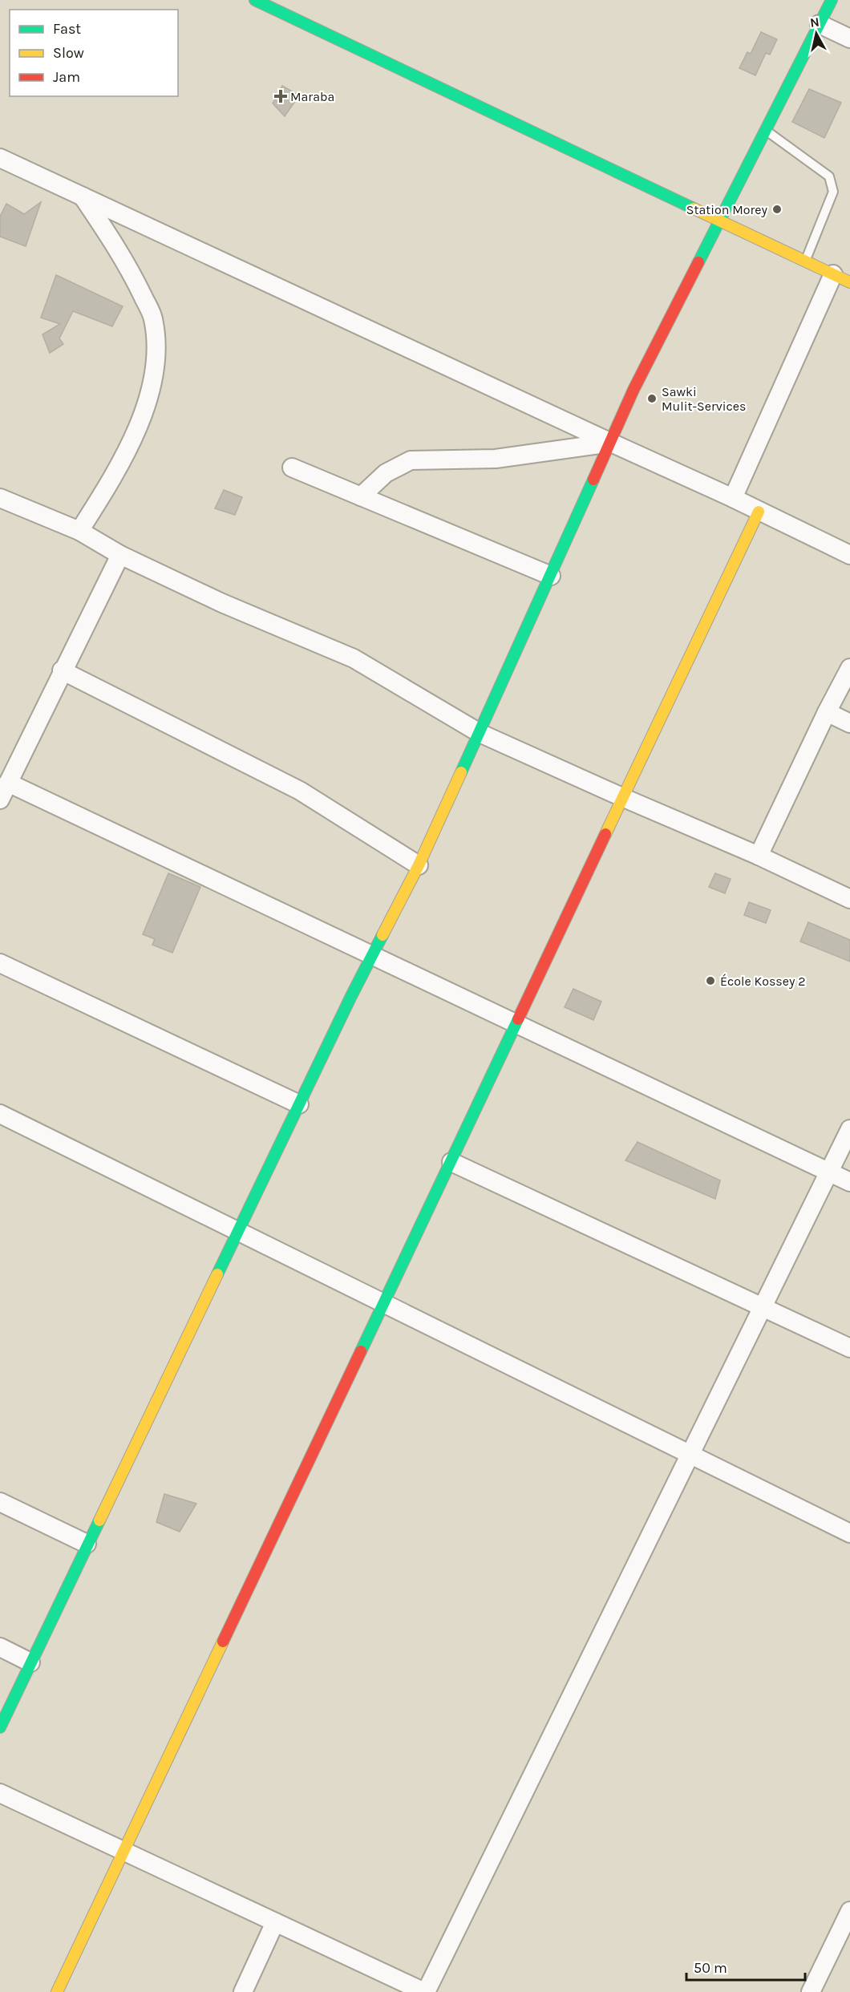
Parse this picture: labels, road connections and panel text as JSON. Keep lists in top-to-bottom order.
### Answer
{
  "places": {
    "health": ["Maraba"],
    "other": ["Station Morey", "Sawki Mulit-Services", "École Kossey 2"]
  },
  "legend": ["Fast", "Slow", "Jam"],
  "scale_bar": "50 m",
  "north": "top"
}
